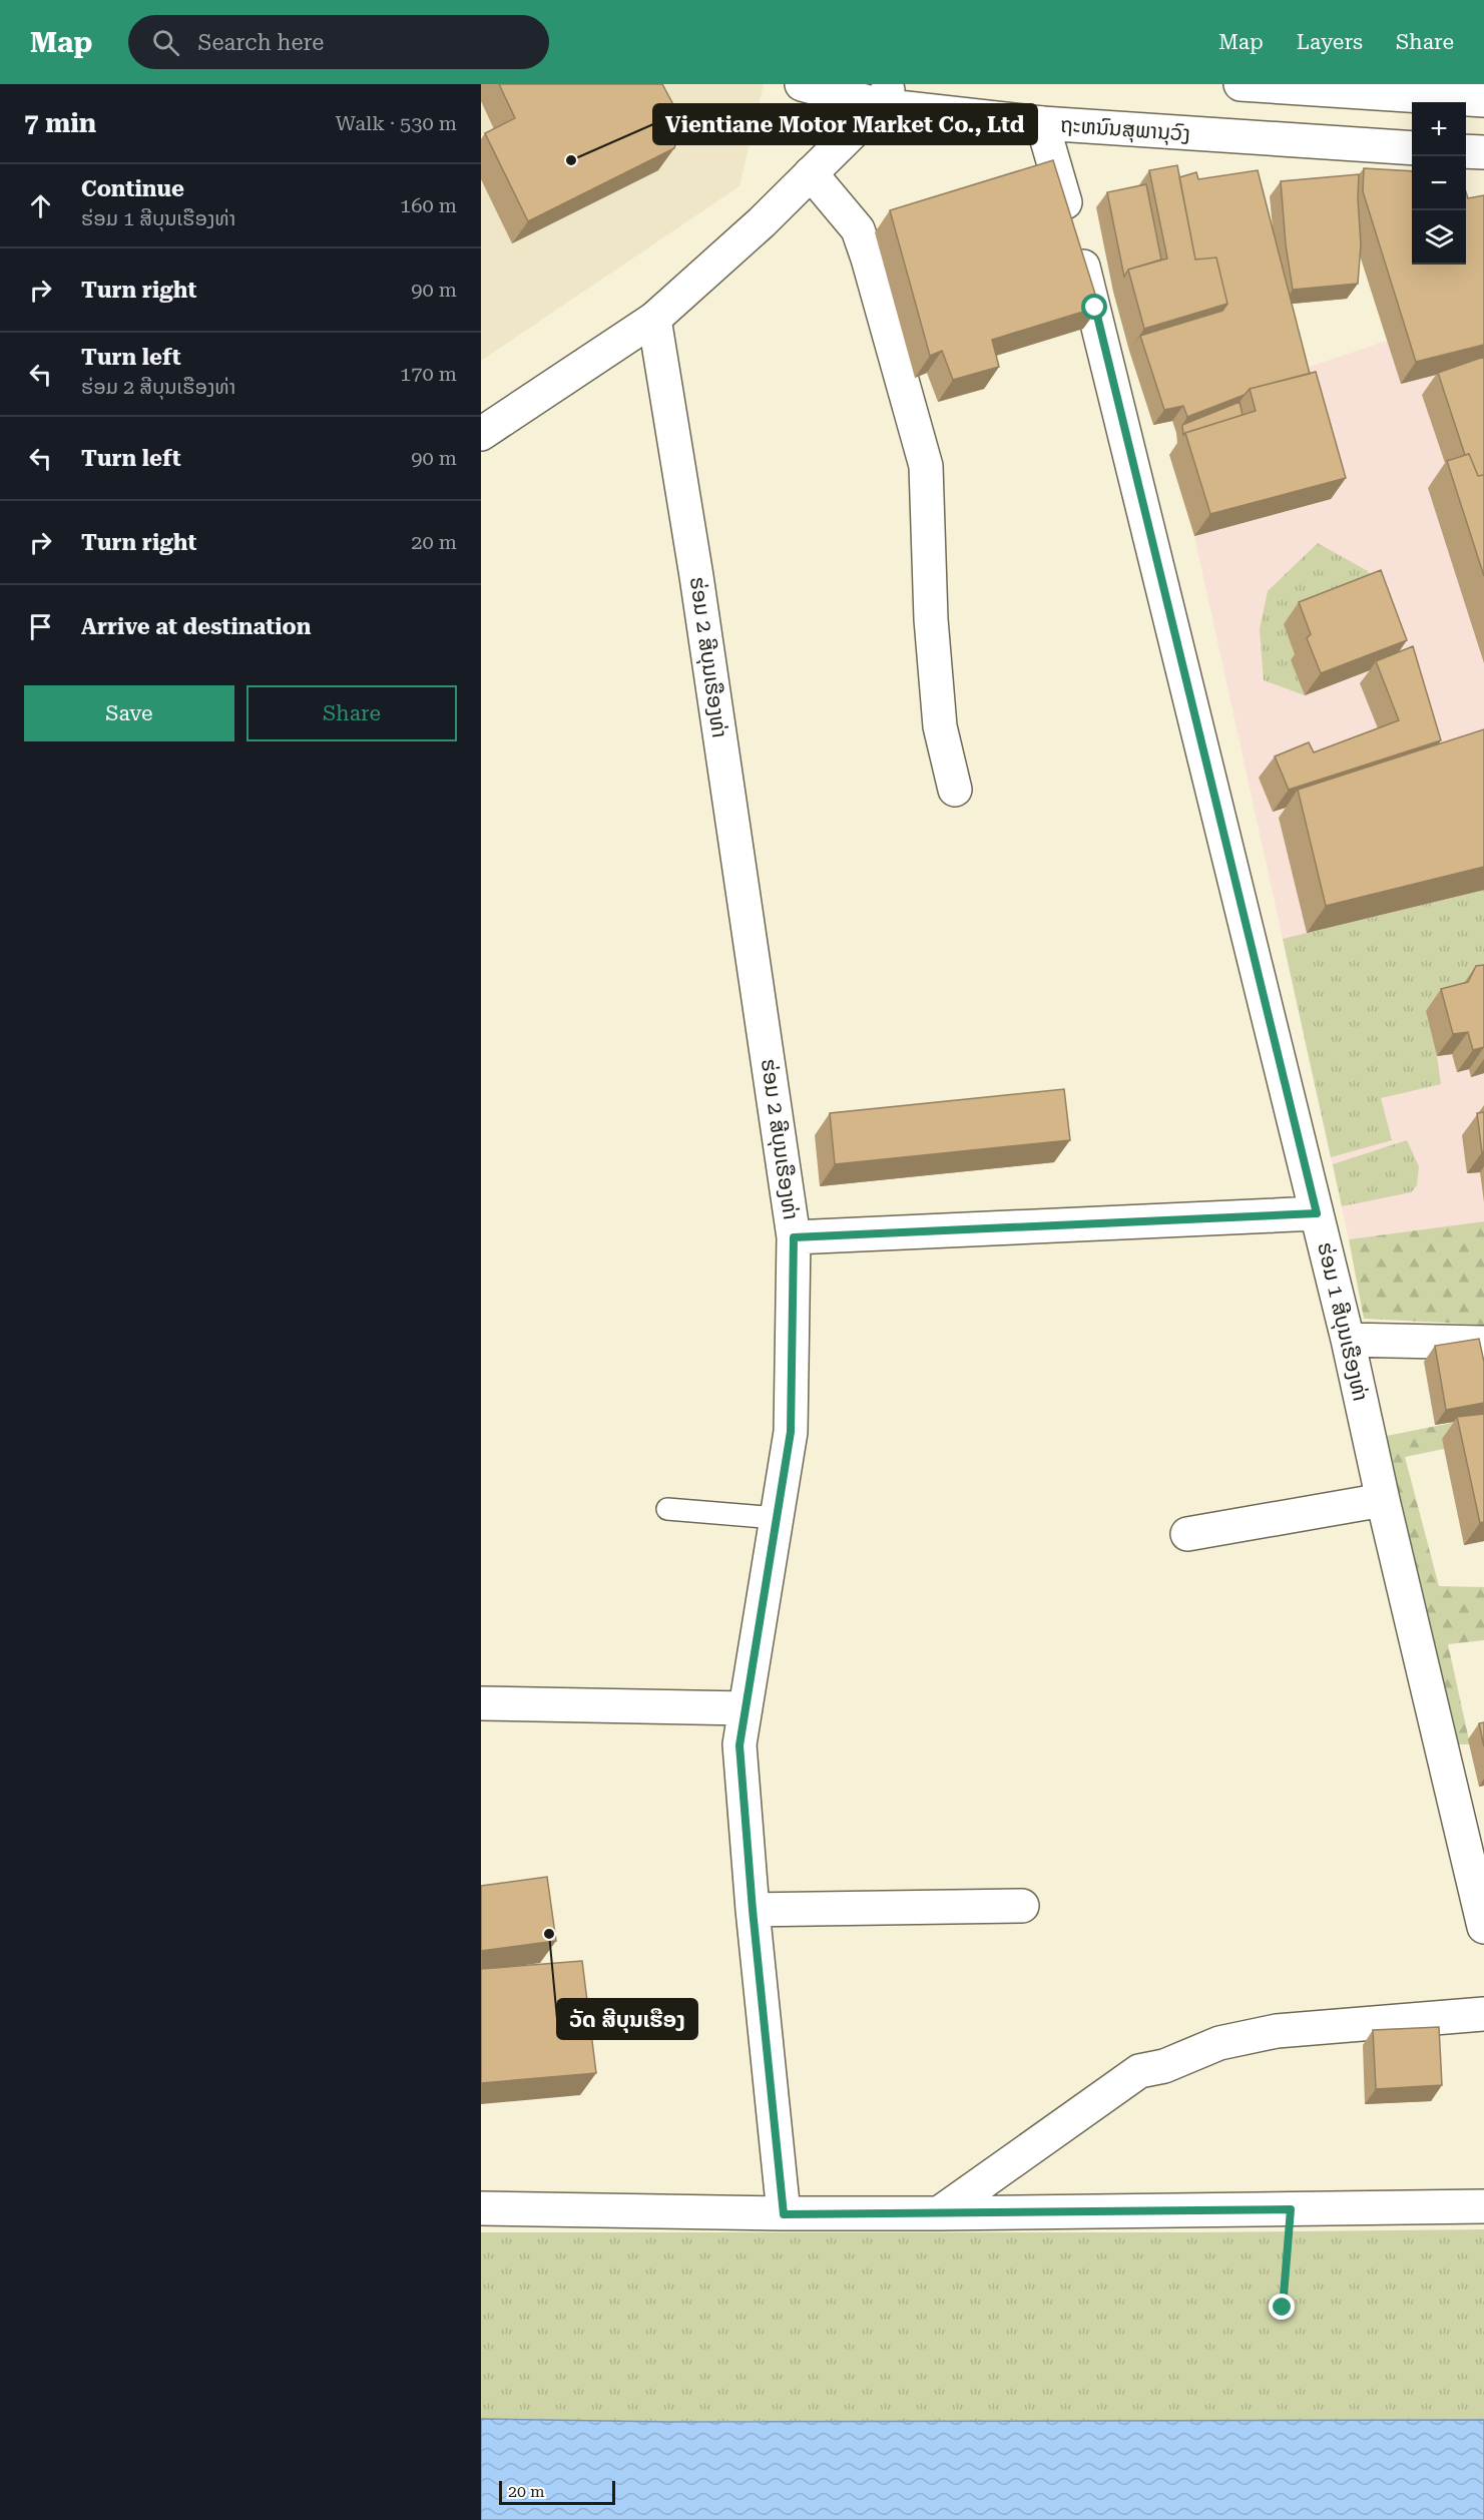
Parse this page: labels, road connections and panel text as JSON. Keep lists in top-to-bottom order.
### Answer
{
  "streets": {
    "main road": ["ຖະຫນົນສຸພານຸວົງ", "ຮ່ອມ 2 ສີບຸນເຮືອງທ່າ", "ຮ່ອມ 1 ສີບຸນເຮືອງທ່າ"]
  },
  "crossings": [
    ["ຖະຫນົນສຸພານຸວົງ", "ຮ່ອມ 1 ສີບຸນເຮືອງທ່າ"]
  ],
  "places": ["Vientiane Motor Market Co., Ltd", "ວັດ ສີບຸນເຮືອງ"],
  "scale_bar": "20 m",
  "page": {
    "header": "Map",
    "search": "Search here",
    "nav": ["Map", "Layers", "Share"],
    "heading": ["7 min", "Walk · 530 m"],
    "map_buttons": ["+", "−"],
    "list": [
      ["Continue", "ຮ່ອມ 1 ສີບຸນເຮືອງທ່າ", "160 m"],
      ["Turn right", "90 m"],
      ["Turn left", "ຮ່ອມ 2 ສີບຸນເຮືອງທ່າ", "170 m"],
      ["Turn left", "90 m"],
      ["Turn right", "20 m"],
      "Arrive at destination"
    ],
    "buttons": ["Save", "Share"],
    "scale": "20 m"
  }
}
